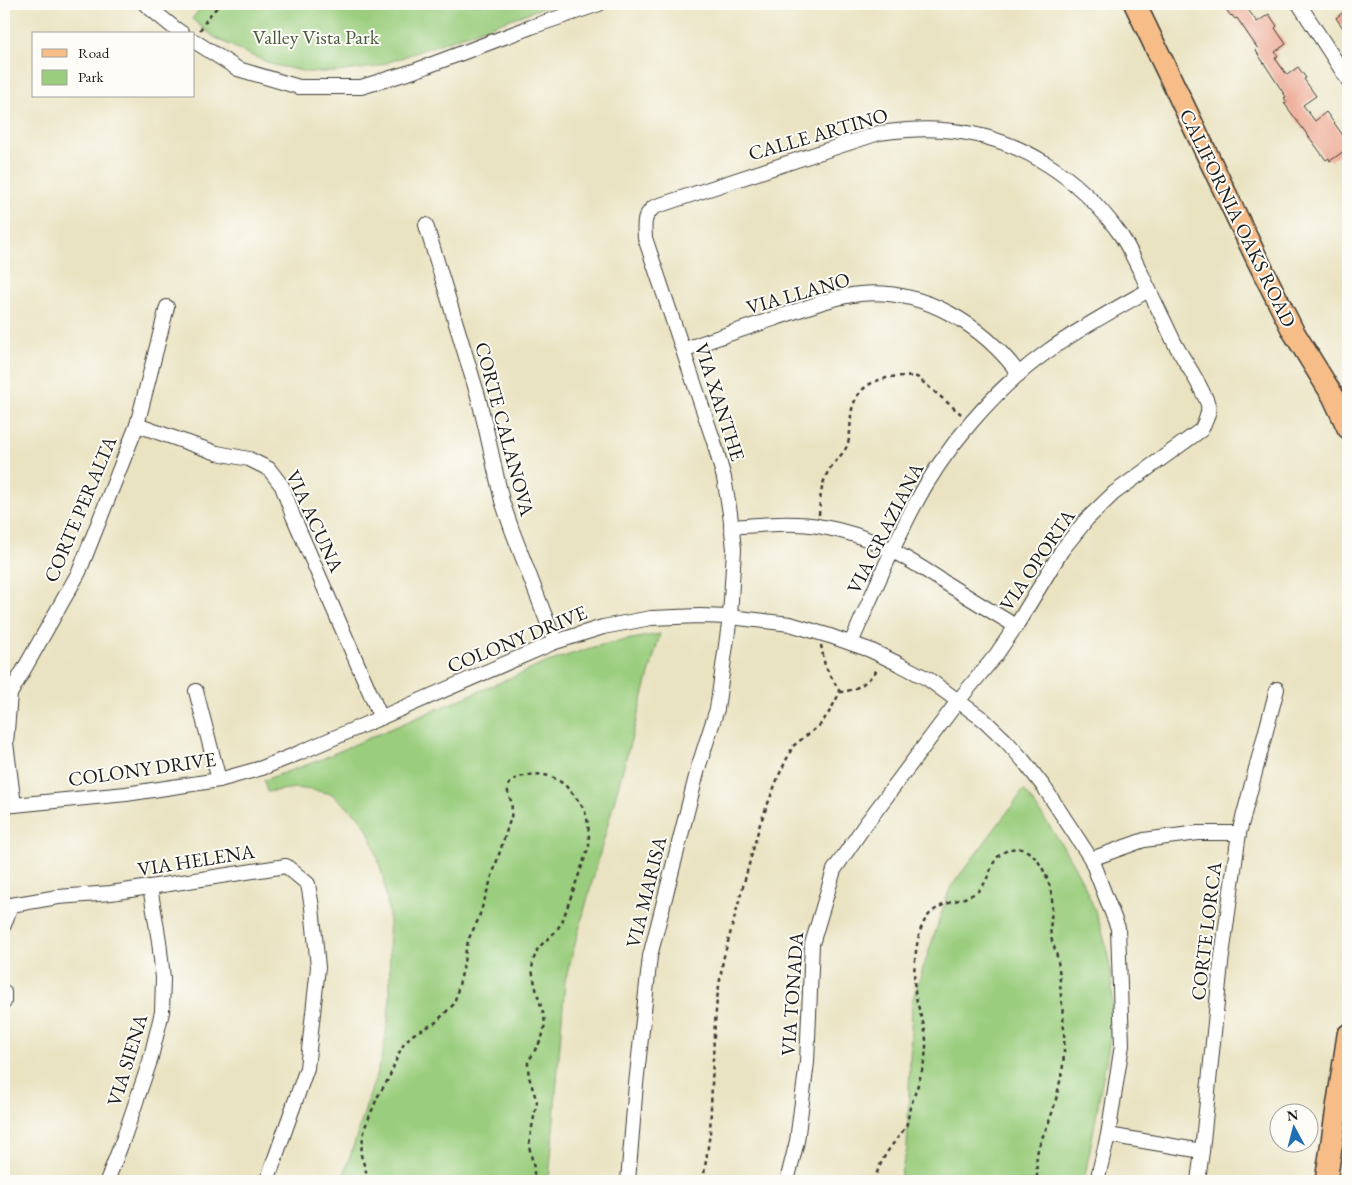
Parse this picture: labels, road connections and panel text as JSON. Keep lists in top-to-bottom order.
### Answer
{
  "streets": {
    "main road": ["CALIFORNIA OAKS ROAD"],
    "street": [
      "CALLE ARTINO",
      "VIA LLANO",
      "VIA XANTHE",
      "CORTE CALANOVA",
      "CORTE PERALTA",
      "VIA ACUNA",
      "VIA GRAZIANA",
      "VIA OPORTA",
      "COLONY DRIVE",
      "VIA HELENA",
      "VIA MARISA",
      "CORTE LORCA",
      "VIA TONADA",
      "VIA SIENA"
    ]
  },
  "crossings": [
    ["CALLE ARTINO", "VIA XANTHE"],
    ["CALLE ARTINO", "VIA GRAZIANA"],
    ["CALLE ARTINO", "VIA OPORTA"],
    ["VIA LLANO", "VIA XANTHE"],
    ["VIA LLANO", "VIA GRAZIANA"],
    ["VIA XANTHE", "COLONY DRIVE"],
    ["VIA XANTHE", "VIA MARISA"],
    ["CORTE CALANOVA", "COLONY DRIVE"],
    ["CORTE PERALTA", "VIA ACUNA"],
    ["CORTE PERALTA", "COLONY DRIVE"],
    ["VIA ACUNA", "COLONY DRIVE"],
    ["VIA GRAZIANA", "COLONY DRIVE"],
    ["VIA OPORTA", "COLONY DRIVE"],
    ["VIA OPORTA", "VIA TONADA"],
    ["COLONY DRIVE", "VIA MARISA"],
    ["COLONY DRIVE", "VIA TONADA"],
    ["VIA HELENA", "VIA SIENA"]
  ],
  "parks": ["Valley Vista Park"],
  "legend": ["Road", "Park"],
  "north": "top"
}
